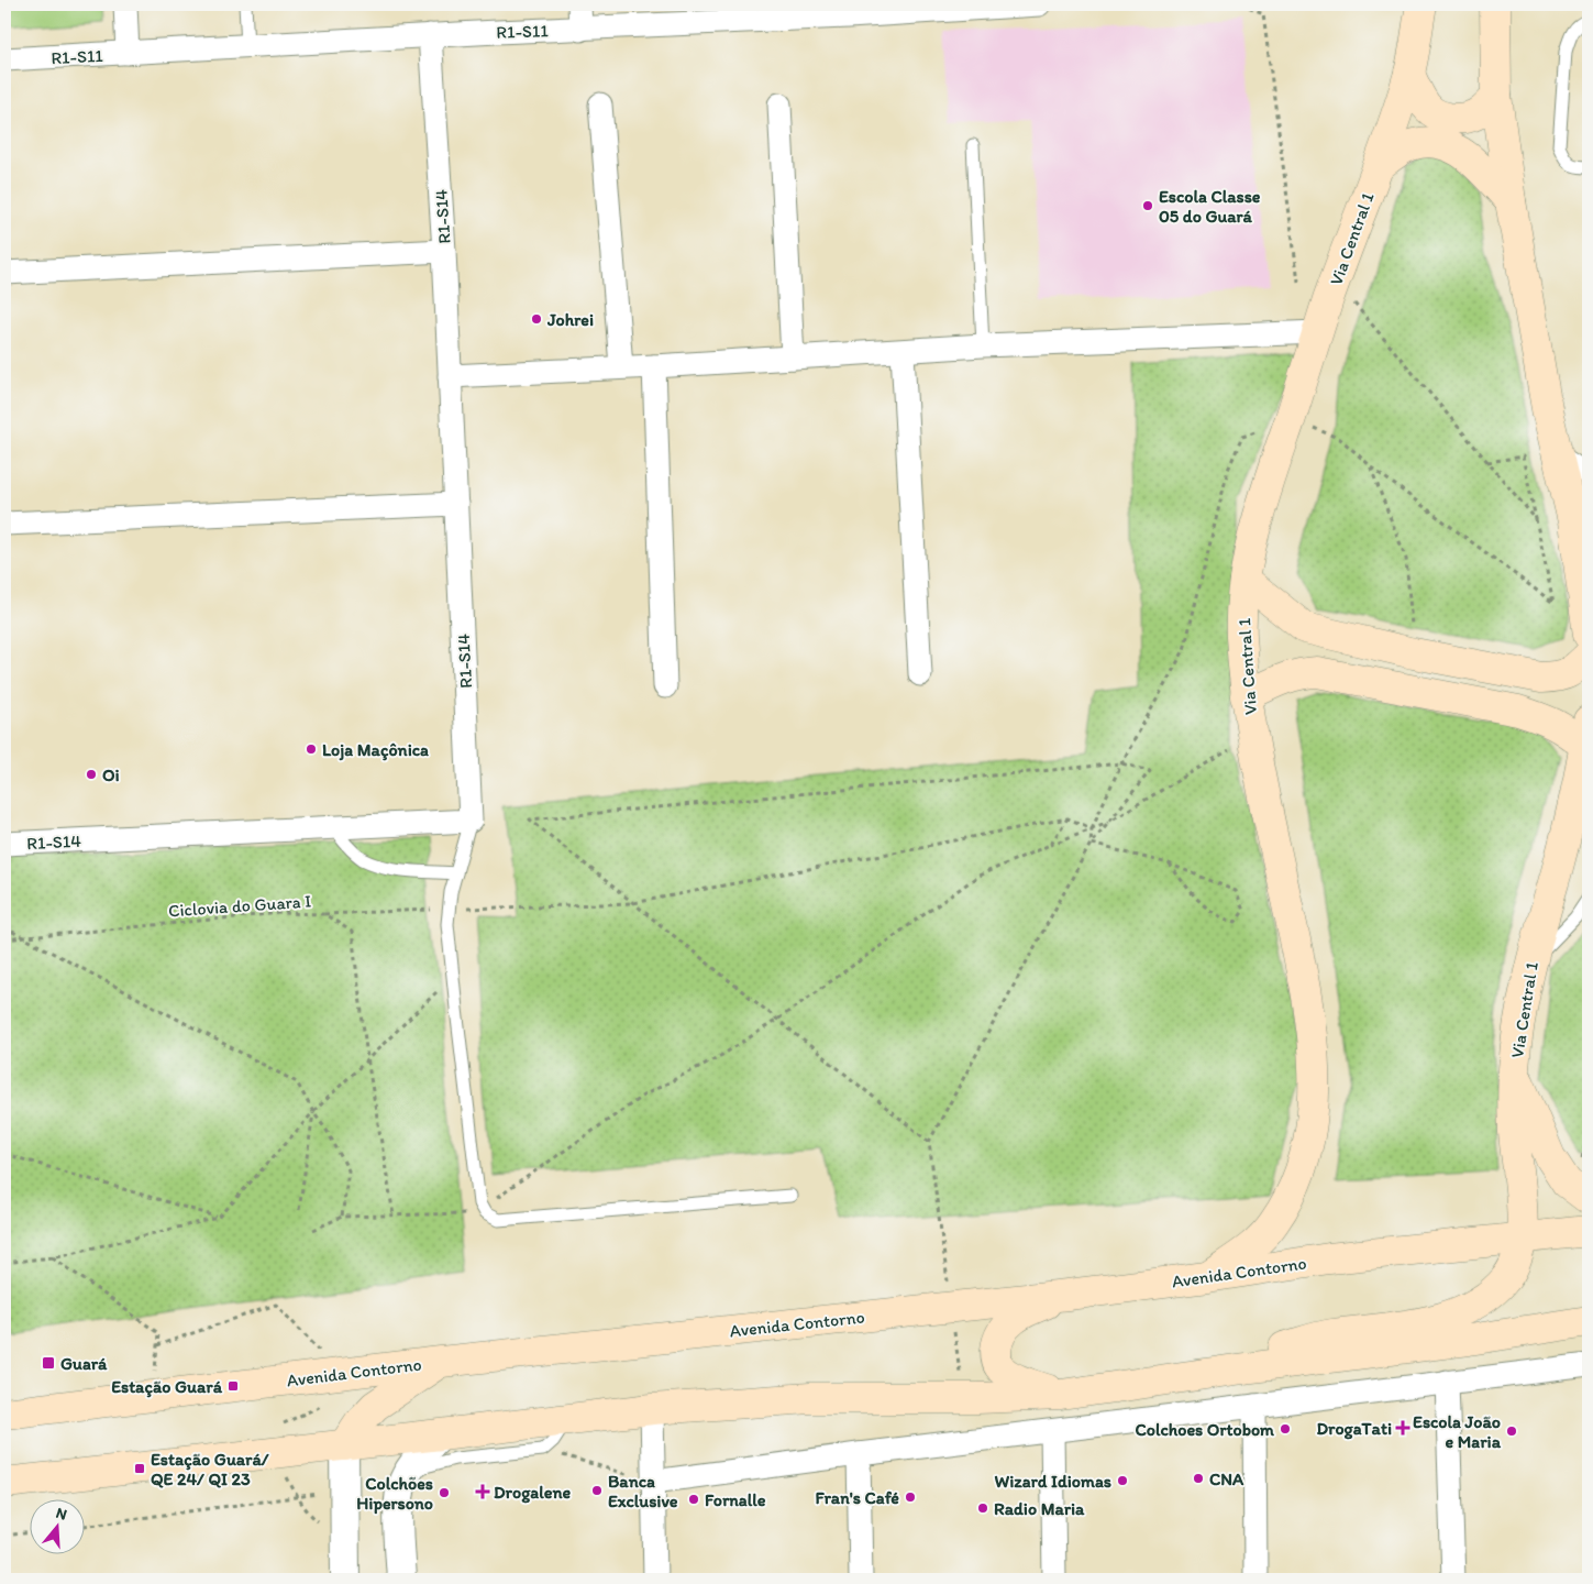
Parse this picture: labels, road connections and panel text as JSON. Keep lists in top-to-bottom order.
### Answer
{
  "streets": {
    "main road": ["Via Central 1", "Avenida Contorno"],
    "street": ["R1-S11", "R1-S14"],
    "path": ["Ciclovia do Guara I"]
  },
  "crossings": [
    ["R1-S11", "R1-S14"],
    ["Via Central 1", "Avenida Contorno"]
  ],
  "places": {
    "other": [
      "Escola Classe 05 do Guará",
      "Johrei",
      "Loja Maçônica",
      "Oi",
      "Colchoes Ortobom",
      "Escola João e Maria",
      "CNA",
      "Wizard Idiomas",
      "Banca Exclusive",
      "Colchões Hipersono",
      "Fran's Café",
      "Fornalle",
      "Radio Maria"
    ],
    "transit": ["Guará", "Estação Guará", "Estação Guará/ QE 24/ QI 23"],
    "health": ["DrogaTati", "Drogalene"]
  },
  "north": "top"
}
